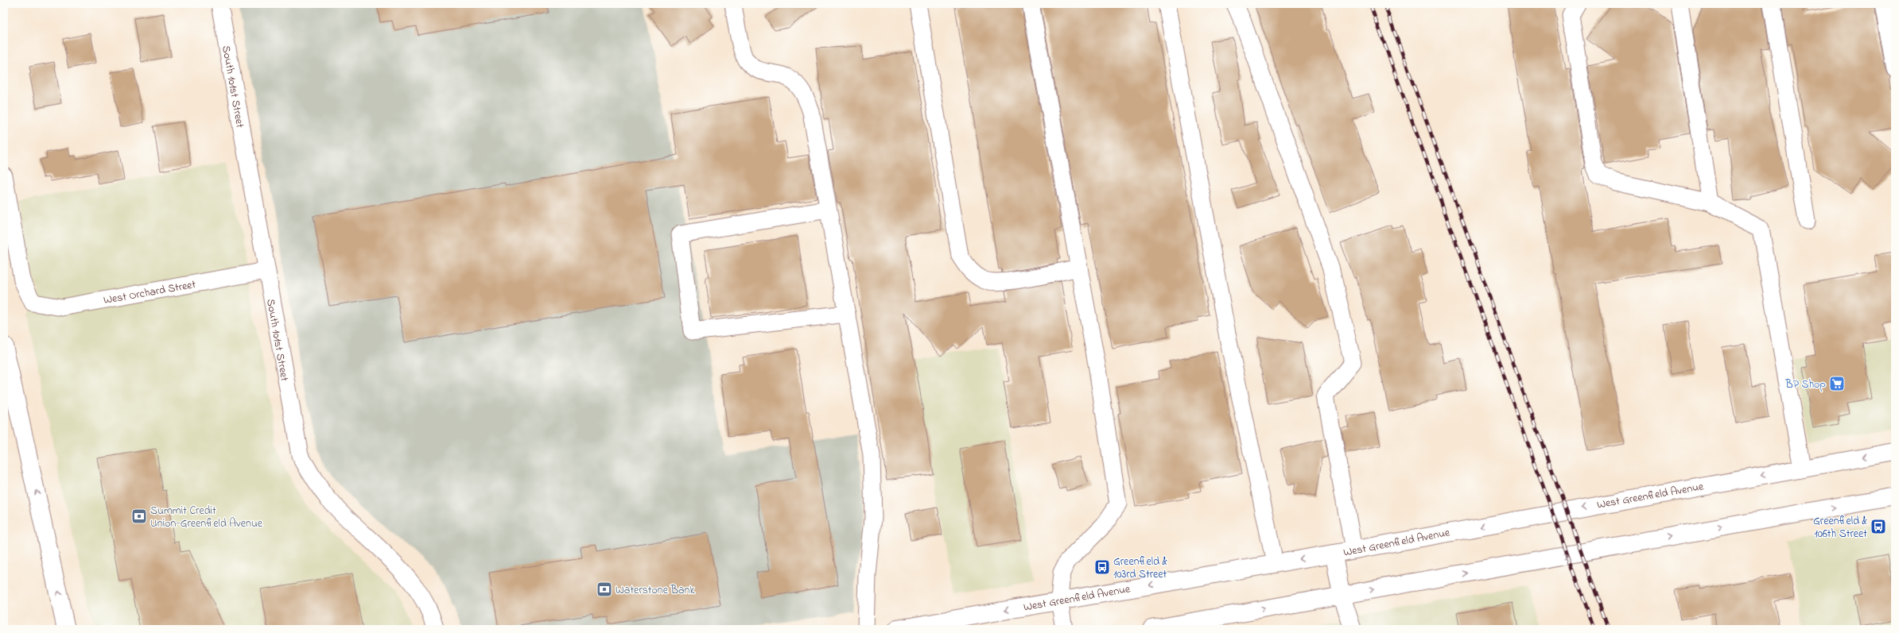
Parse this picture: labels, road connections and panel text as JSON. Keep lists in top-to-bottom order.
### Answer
{
  "streets": {
    "main road": ["West Greenfield Avenue"],
    "street": ["South 101st Street", "West Orchard Street"]
  },
  "crossings": [
    ["South 101st Street", "West Orchard Street"]
  ],
  "places": {
    "supermarket": ["BP Shop"],
    "bank": ["Summit Credit Union-Greenfield Avenue", "Waterstone Bank"],
    "bus stop": ["Greenfield & 106th Street", "Greenfield & 103rd Street"]
  }
}
